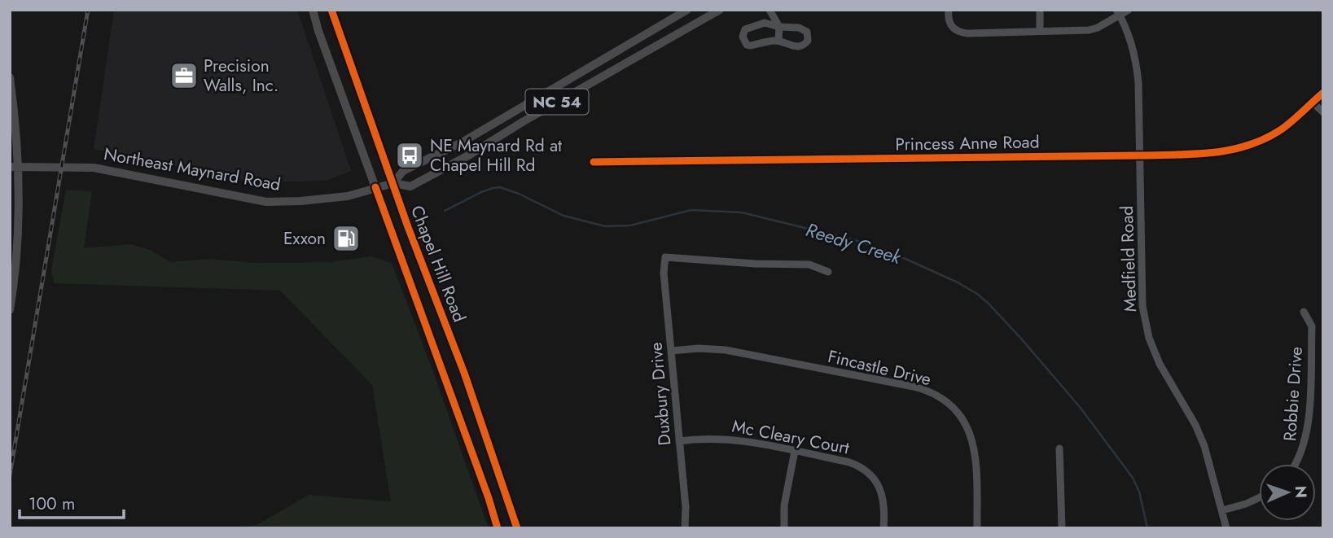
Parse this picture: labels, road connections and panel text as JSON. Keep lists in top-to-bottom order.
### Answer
{
  "streets": {
    "main road": ["NC 54", "Northeast Maynard Road", "Chapel Hill Road"],
    "street": [
      "Princess Anne Road",
      "Medfield Road",
      "Fincastle Drive",
      "Duxbury Drive",
      "Robbie Drive",
      "Mc Cleary Court"
    ]
  },
  "crossings": [
    ["Princess Anne Road", "Medfield Road"],
    ["Northeast Maynard Road", "Chapel Hill Road"],
    ["Fincastle Drive", "Duxbury Drive"],
    ["Duxbury Drive", "Mc Cleary Court"]
  ],
  "water": ["Reedy Creek"],
  "places": {
    "office": ["Precision Walls, Inc."],
    "bus stop": ["NE Maynard Rd at Chapel Hill Rd"],
    "fuel station": ["Exxon"]
  },
  "scale_bar": "100 m",
  "north": "right"
}
